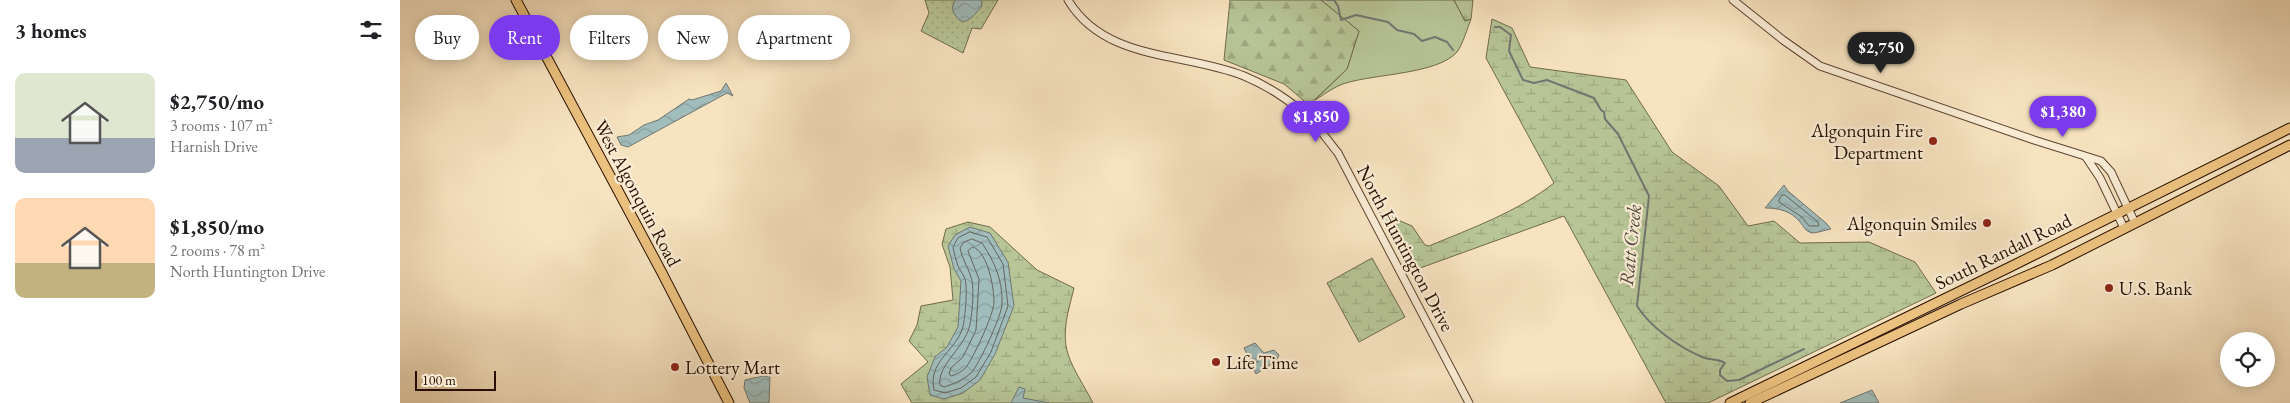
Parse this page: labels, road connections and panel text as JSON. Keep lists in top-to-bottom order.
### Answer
{
  "streets": {
    "main road": ["West Algonquin Road", "South Randall Road"],
    "street": ["North Huntington Drive"]
  },
  "water": ["Ratt Creek"],
  "places": [
    "Algonquin Fire Department",
    "Algonquin Smiles",
    "U.S. Bank",
    "Life Time",
    "Lottery Mart"
  ],
  "scale_bar": "100 m",
  "page": {
    "heading": "3 homes",
    "chip": [
      "Buy",
      "Rent",
      "Filters",
      "New",
      "Apartment"
    ],
    "price": ["$2,750", "$1,380", "$1,850"],
    "list": [
      {
        "name": "$2,750/mo",
        "note": "3 rooms · 107 m² · Harnish Drive"
      },
      {
        "name": "$1,850/mo",
        "note": "2 rooms · 78 m² · North Huntington Drive"
      }
    ],
    "scale": "100 m"
  }
}
